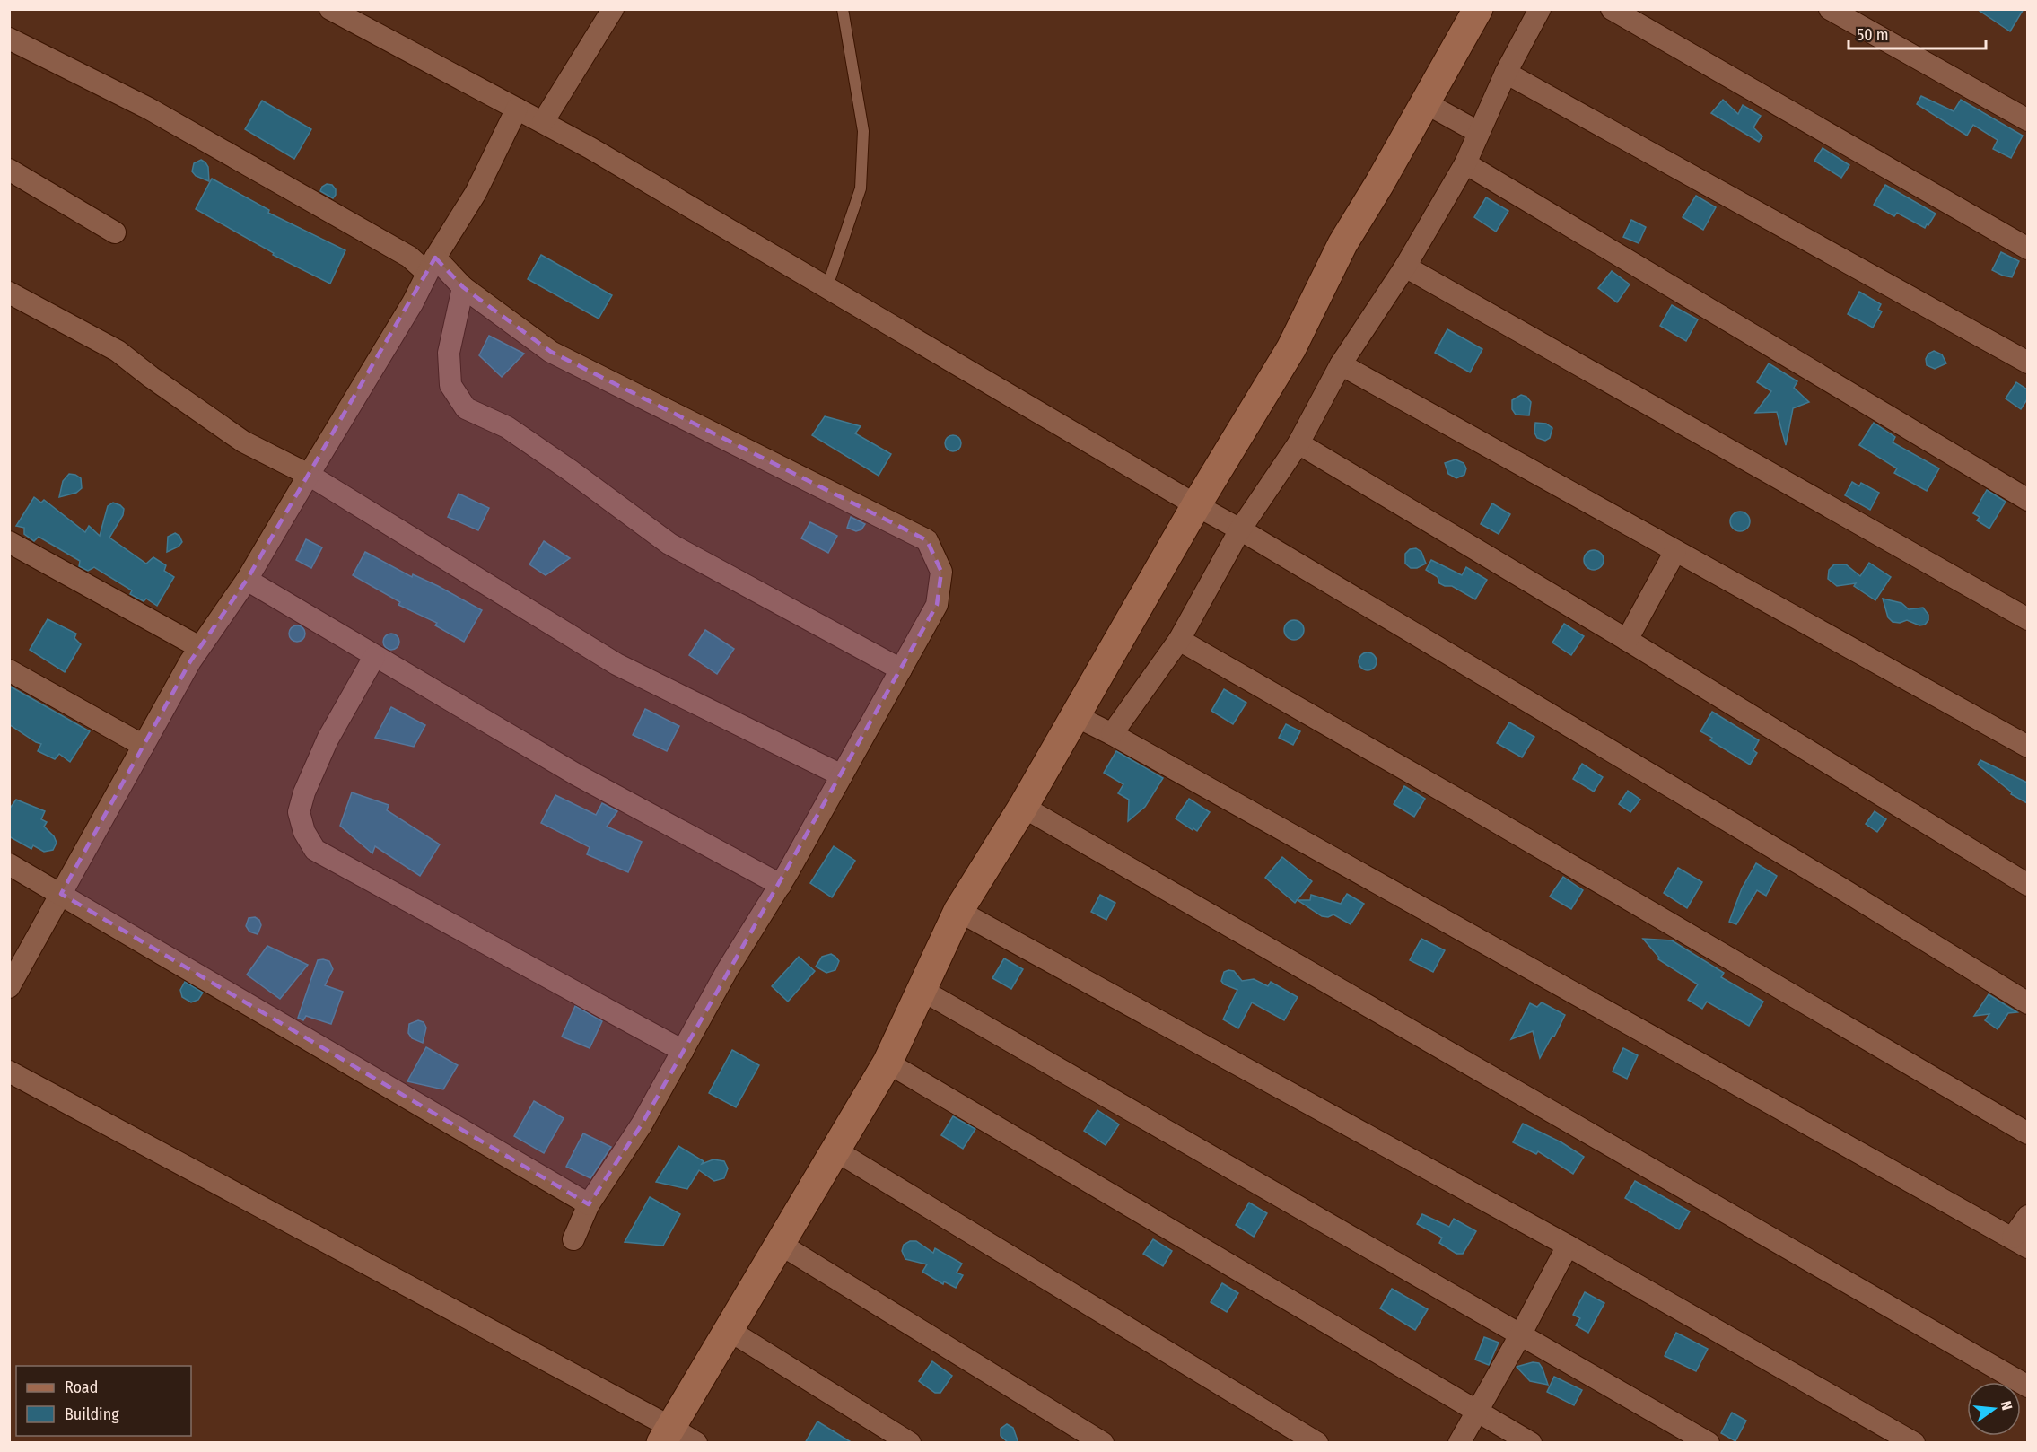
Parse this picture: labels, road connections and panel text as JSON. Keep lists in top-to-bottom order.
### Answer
{
  "legend": ["Road", "Building"],
  "scale_bar": "50 m",
  "north": "right"
}
